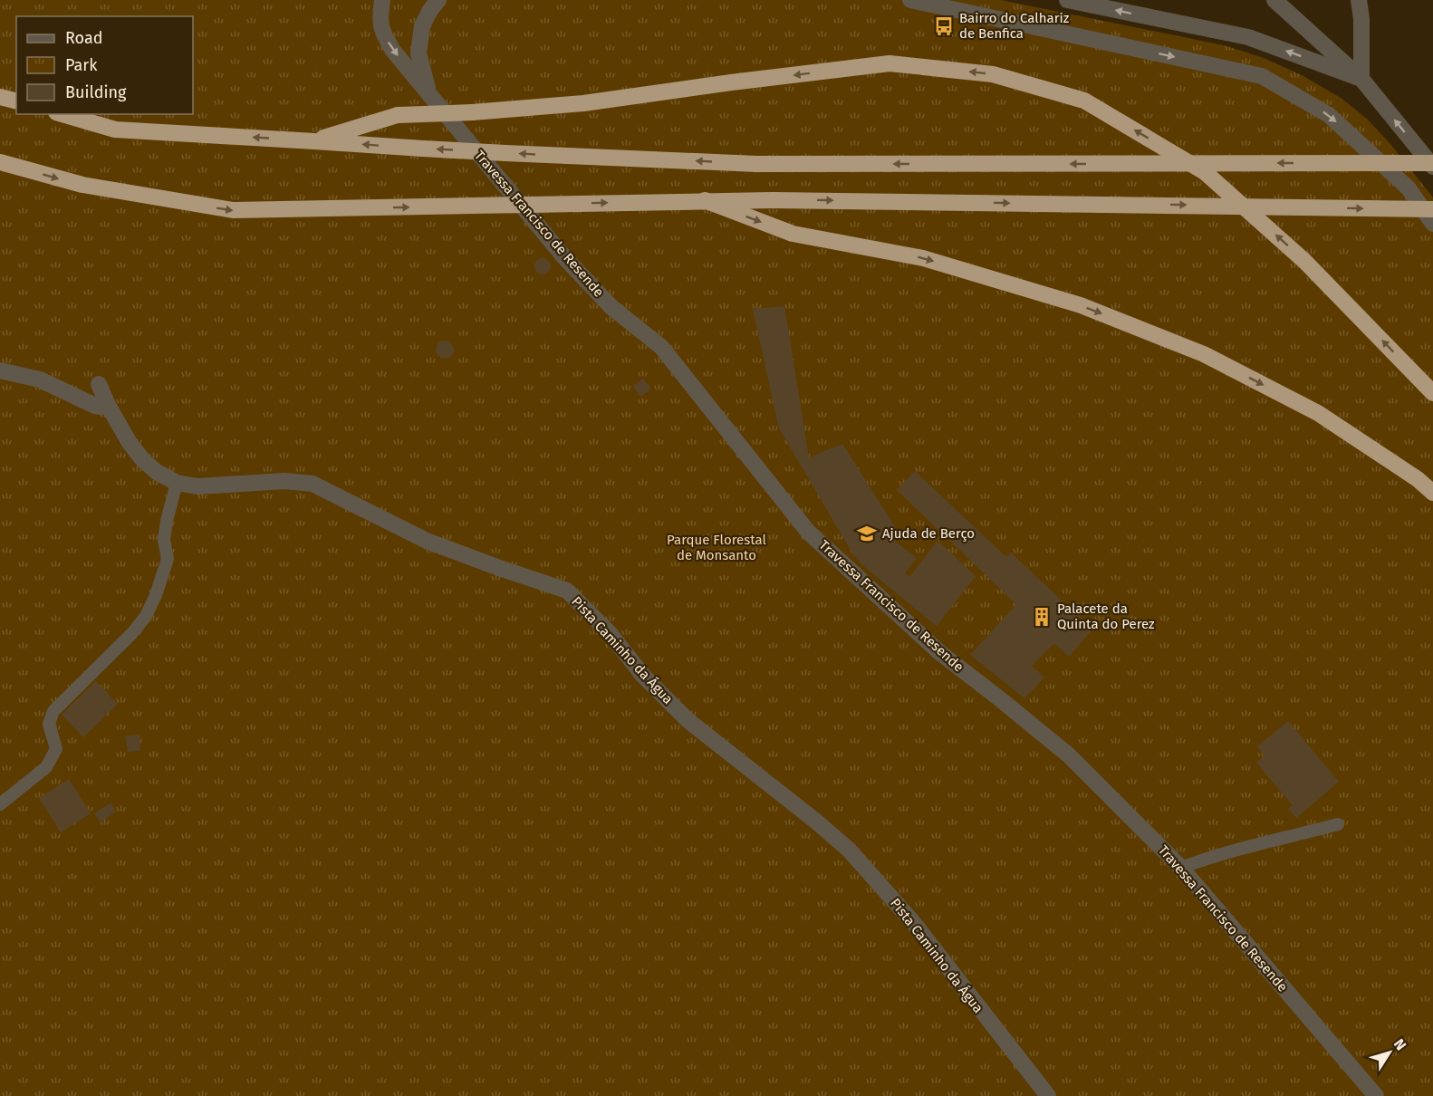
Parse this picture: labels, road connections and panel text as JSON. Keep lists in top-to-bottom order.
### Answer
{
  "streets": {
    "street": ["Travessa Francisco de Resende", "Pista Caminho da Água"]
  },
  "parks": ["Parque Florestal de Monsanto"],
  "places": {
    "bus stop": ["Bairro do Calhariz de Benfica"],
    "school or university": ["Ajuda de Berço"],
    "building": ["Palacete da Quinta do Perez"]
  },
  "legend": ["Road", "Park", "Building"],
  "north": "top right"
}
